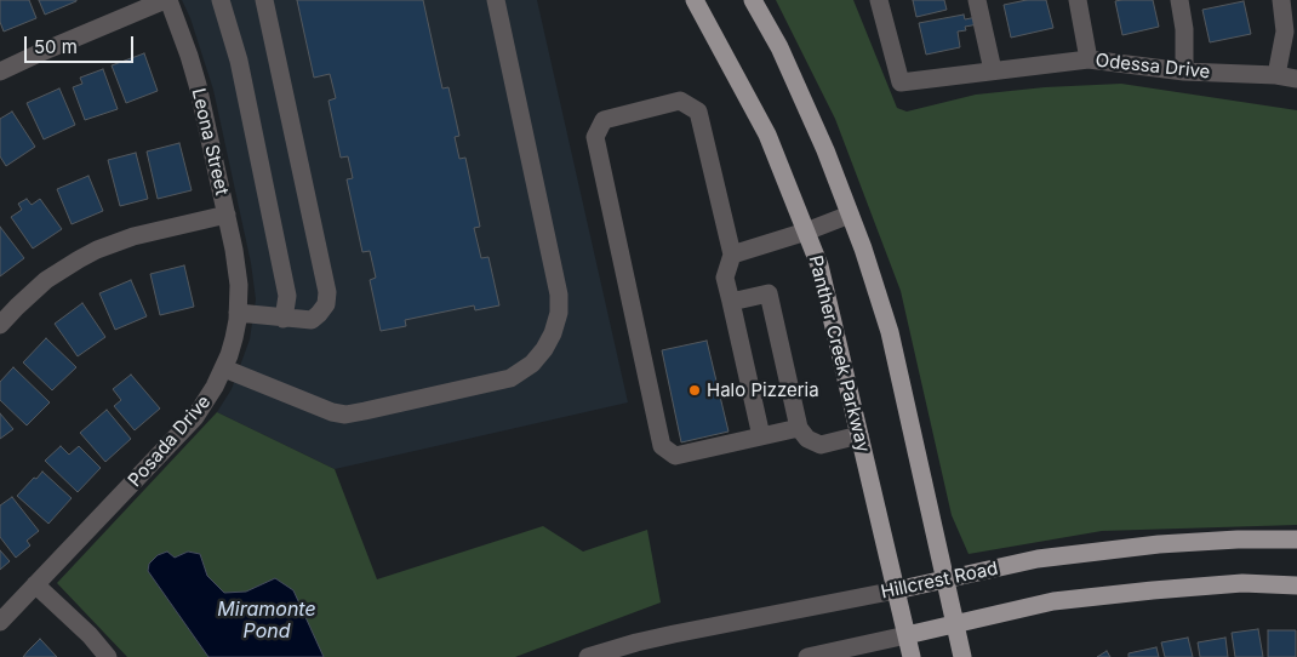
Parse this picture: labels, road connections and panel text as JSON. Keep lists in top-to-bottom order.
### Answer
{
  "streets": {
    "main road": ["Panther Creek Parkway", "Hillcrest Road"],
    "street": ["Odessa Drive", "Leona Street", "Posada Drive"]
  },
  "crossings": [
    ["Leona Street", "Posada Drive"],
    ["Panther Creek Parkway", "Hillcrest Road"]
  ],
  "water": ["Miramonte Pond"],
  "places": ["Halo Pizzeria"],
  "scale_bar": "50 m"
}
